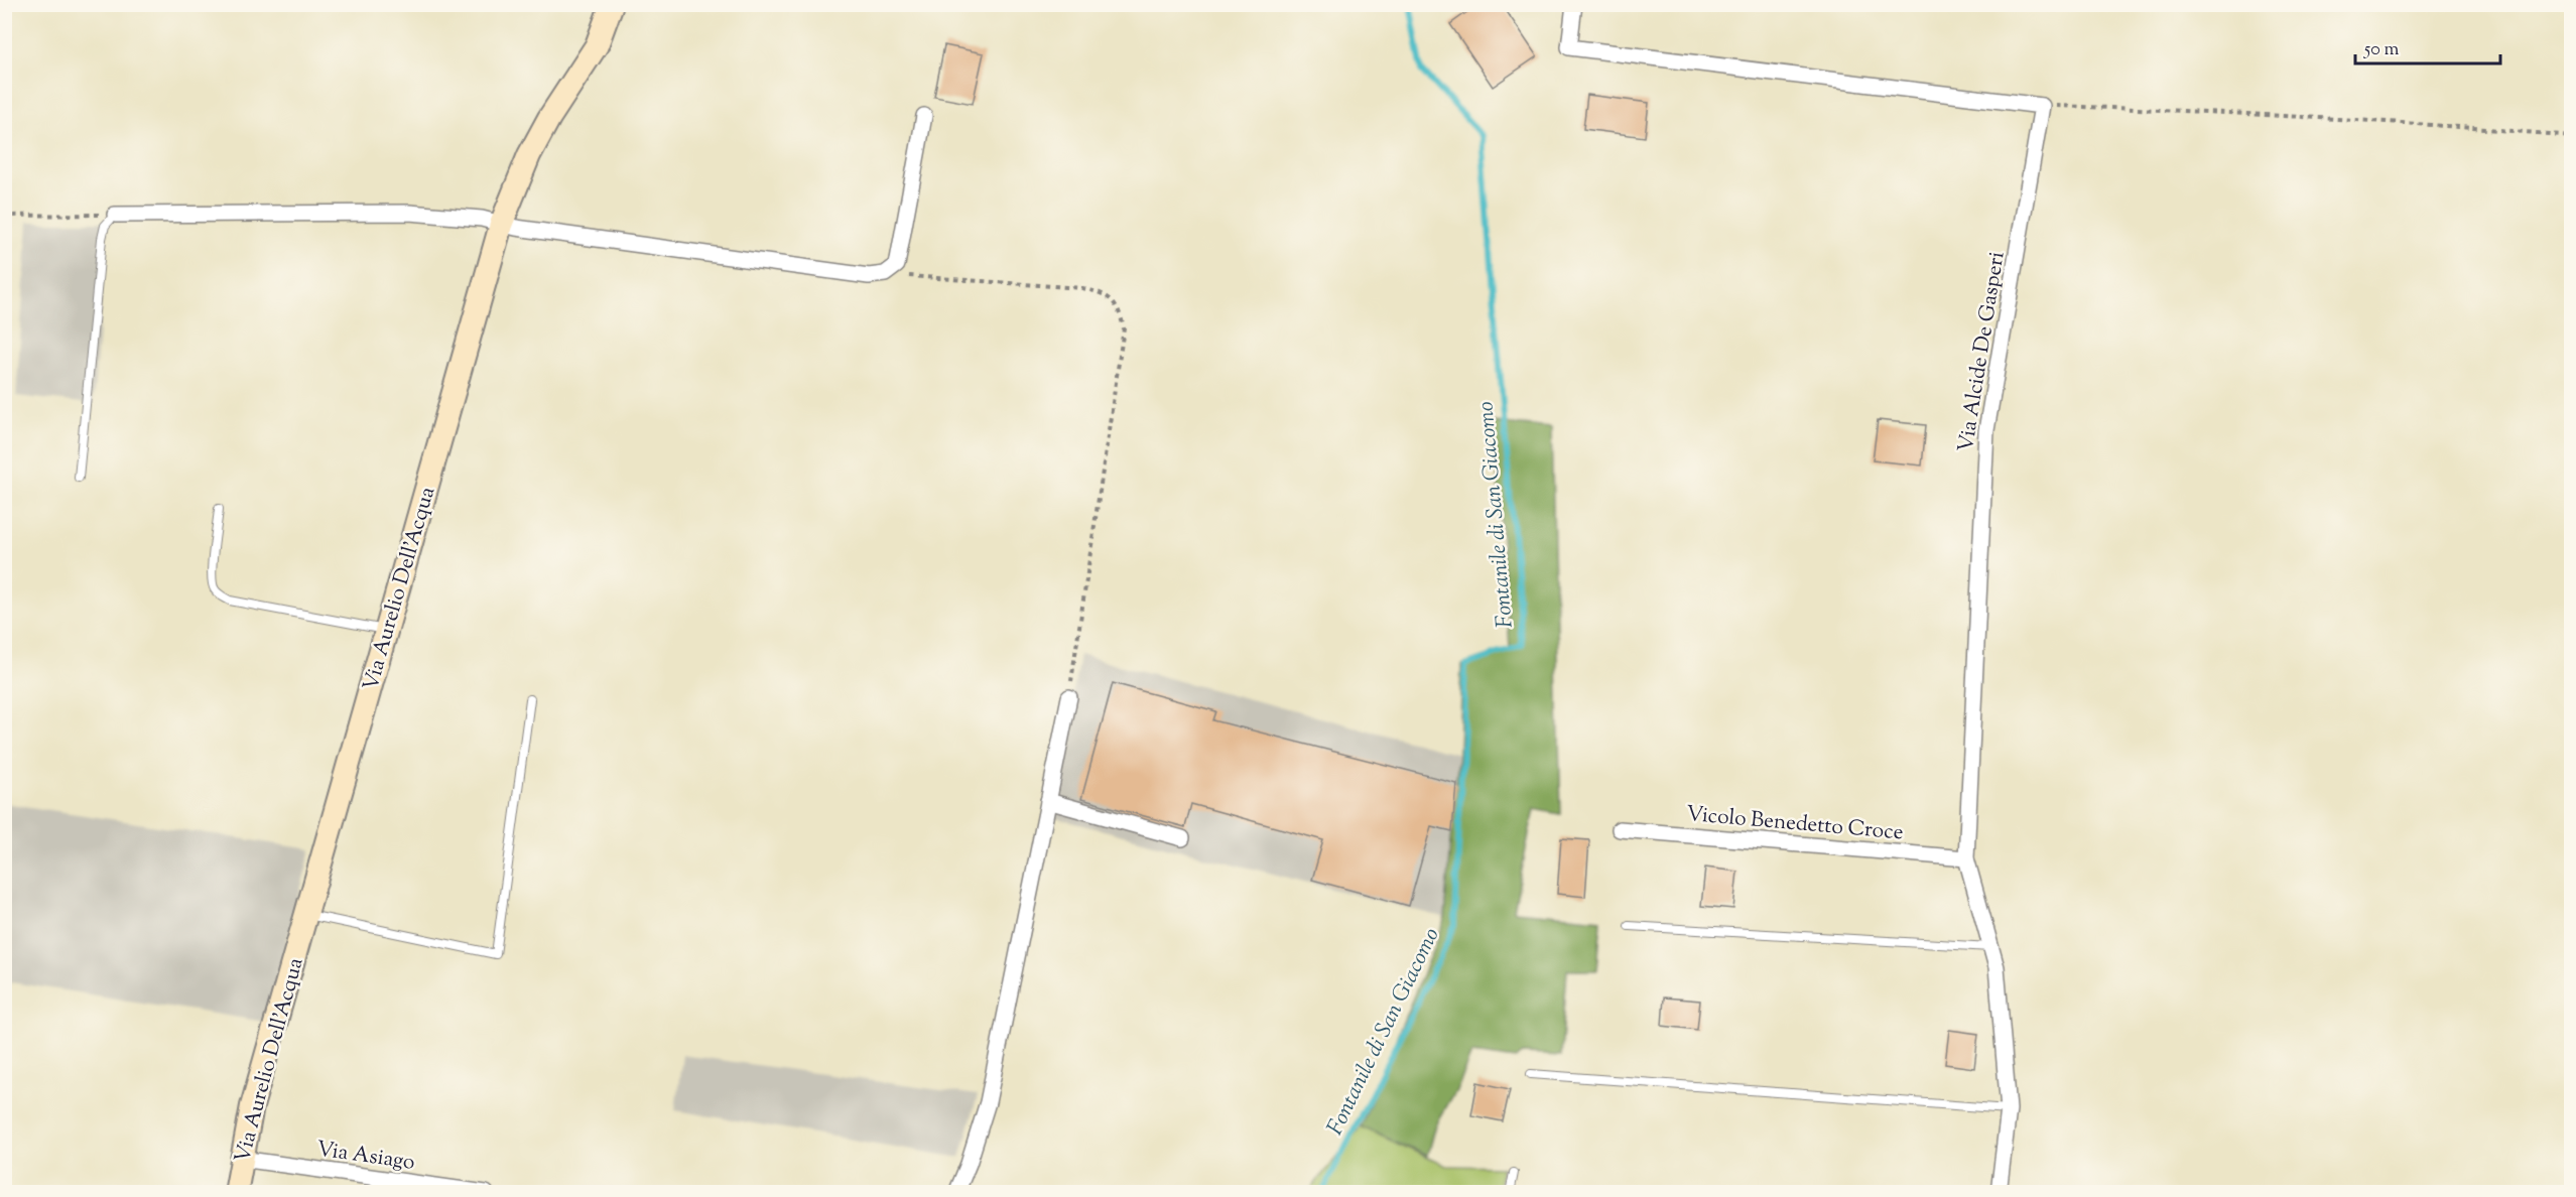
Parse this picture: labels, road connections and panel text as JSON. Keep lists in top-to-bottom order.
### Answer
{
  "streets": {
    "street": [
      "Via Alcide De Gasperi",
      "Via Aurelio Dell'Acqua",
      "Vicolo Benedetto Croce",
      "Via Asiago"
    ]
  },
  "crossings": [
    ["Via Alcide De Gasperi", "Vicolo Benedetto Croce"],
    ["Via Aurelio Dell'Acqua", "Via Asiago"]
  ],
  "water": ["Fontanile di San Giacomo"],
  "scale_bar": "50 m"
}
